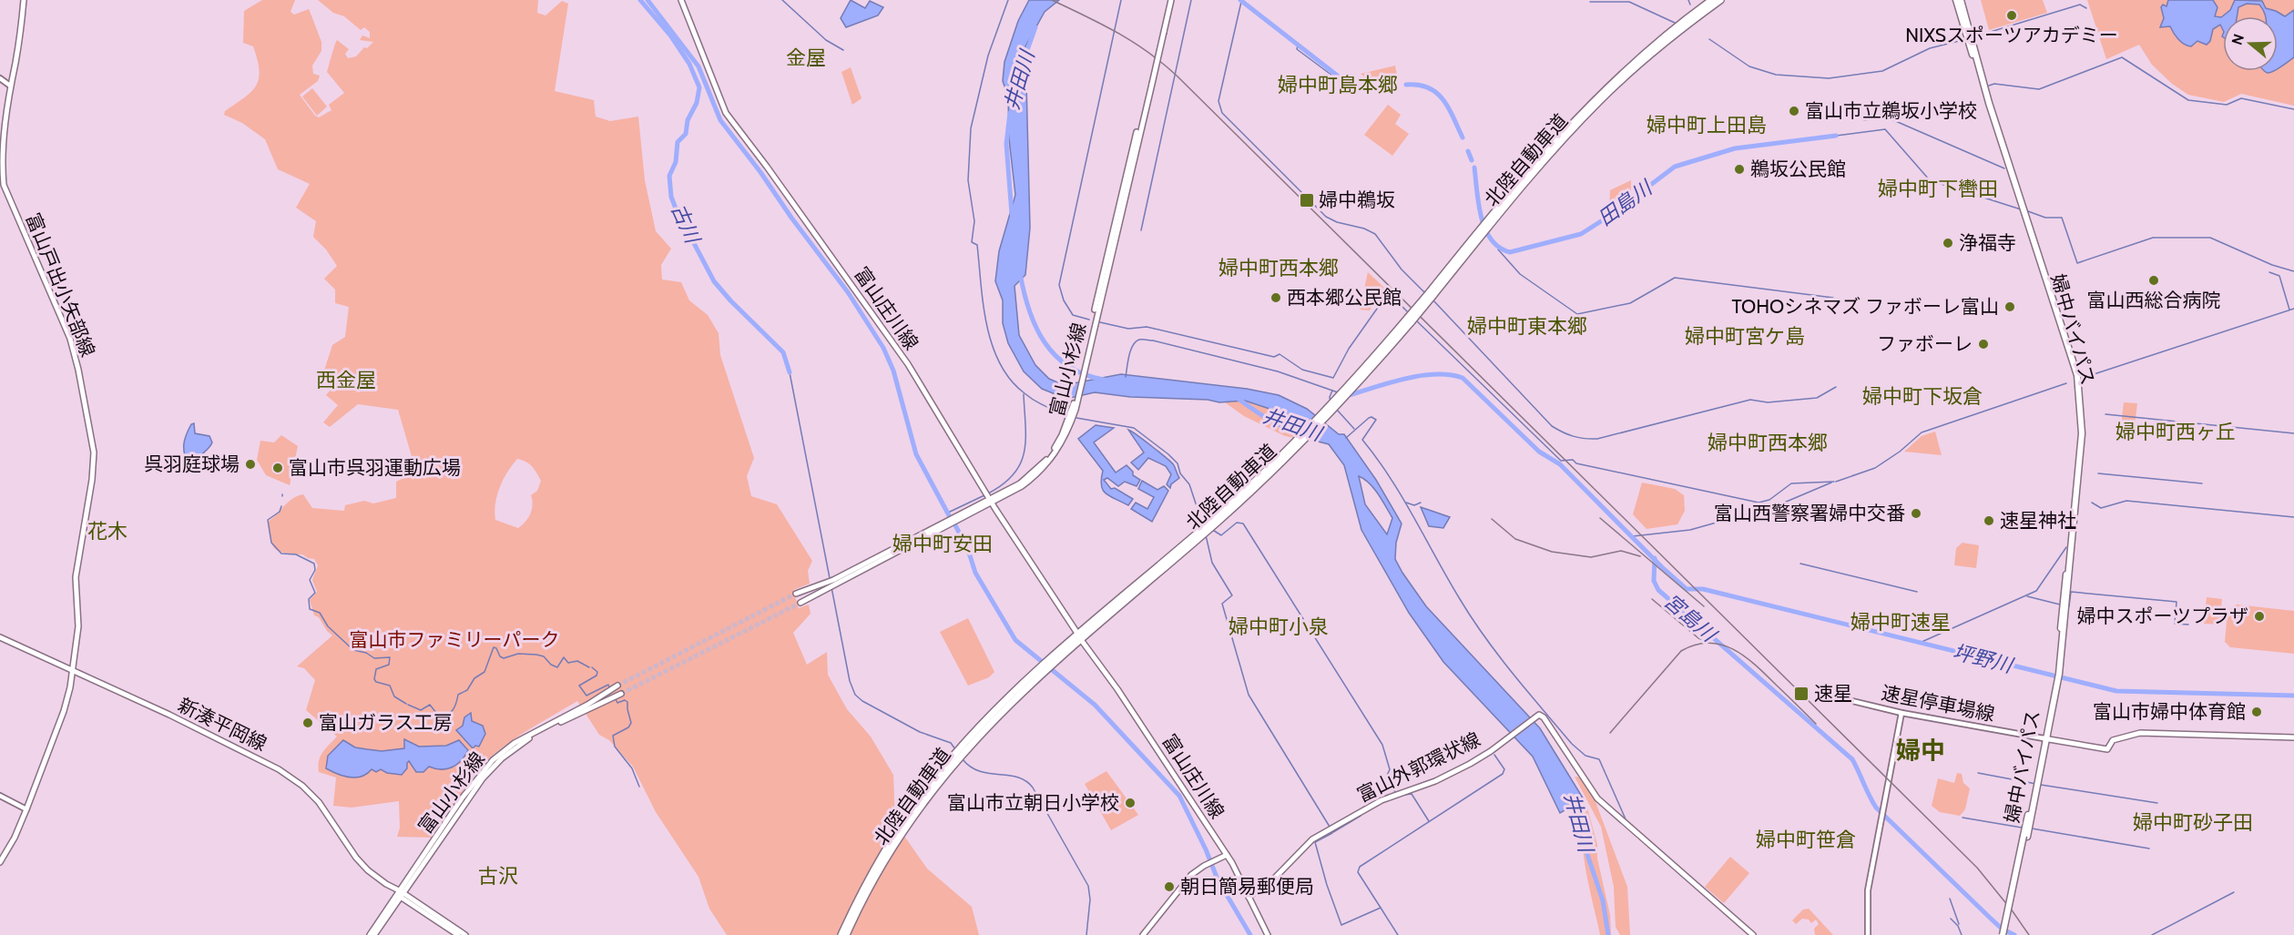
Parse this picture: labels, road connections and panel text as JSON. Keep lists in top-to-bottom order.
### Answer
{
  "streets": {
    "highway": ["北陸自動車道", "婦中バイパス"],
    "main road": [
      "富山戸出小矢部線",
      "富山庄川線",
      "富山小杉線",
      "速星停車場線",
      "新湊平岡線",
      "富山外郭環状線"
    ]
  },
  "crossings": [
    ["富山戸出小矢部線", "新湊平岡線"],
    ["富山庄川線", "富山小杉線"],
    ["富山庄川線", "富山外郭環状線"],
    ["婦中バイパス", "速星停車場線"],
    ["富山小杉線", "新湊平岡線"]
  ],
  "districts": [
    "金屋",
    "婦中町島本郷",
    "婦中町上田島",
    "婦中町下轡田",
    "婦中町西本郷",
    "婦中町東本郷",
    "婦中町宮ケ島",
    "西金屋",
    "婦中町下坂倉",
    "婦中町西ヶ丘",
    "婦中町西本郷",
    "花木",
    "婦中町安田",
    "婦中町速星",
    "婦中町小泉",
    "婦中",
    "婦中町砂子田",
    "婦中町笹倉",
    "古沢"
  ],
  "water": [
    "井田川",
    "田島川",
    "古川",
    "宮島川",
    "坪野川"
  ],
  "parks": ["富山市ファミリーパーク"],
  "places": {
    "other": [
      "NIXSスポーツアカデミー",
      "富山市立鵜坂小学校",
      "鵜坂公民館",
      "浄福寺",
      "富山西総合病院",
      "西本郷公民館",
      "TOHOシネマズ ファボーレ富山",
      "ファボーレ",
      "呉羽庭球場",
      "富山市呉羽運動広場",
      "富山西警察署婦中交番",
      "速星神社",
      "婦中スポーツプラザ",
      "富山市婦中体育館",
      "富山ガラス工房",
      "富山市立朝日小学校",
      "朝日簡易郵便局"
    ],
    "transit": ["婦中鵜坂", "速星"]
  },
  "north": "left"
}
